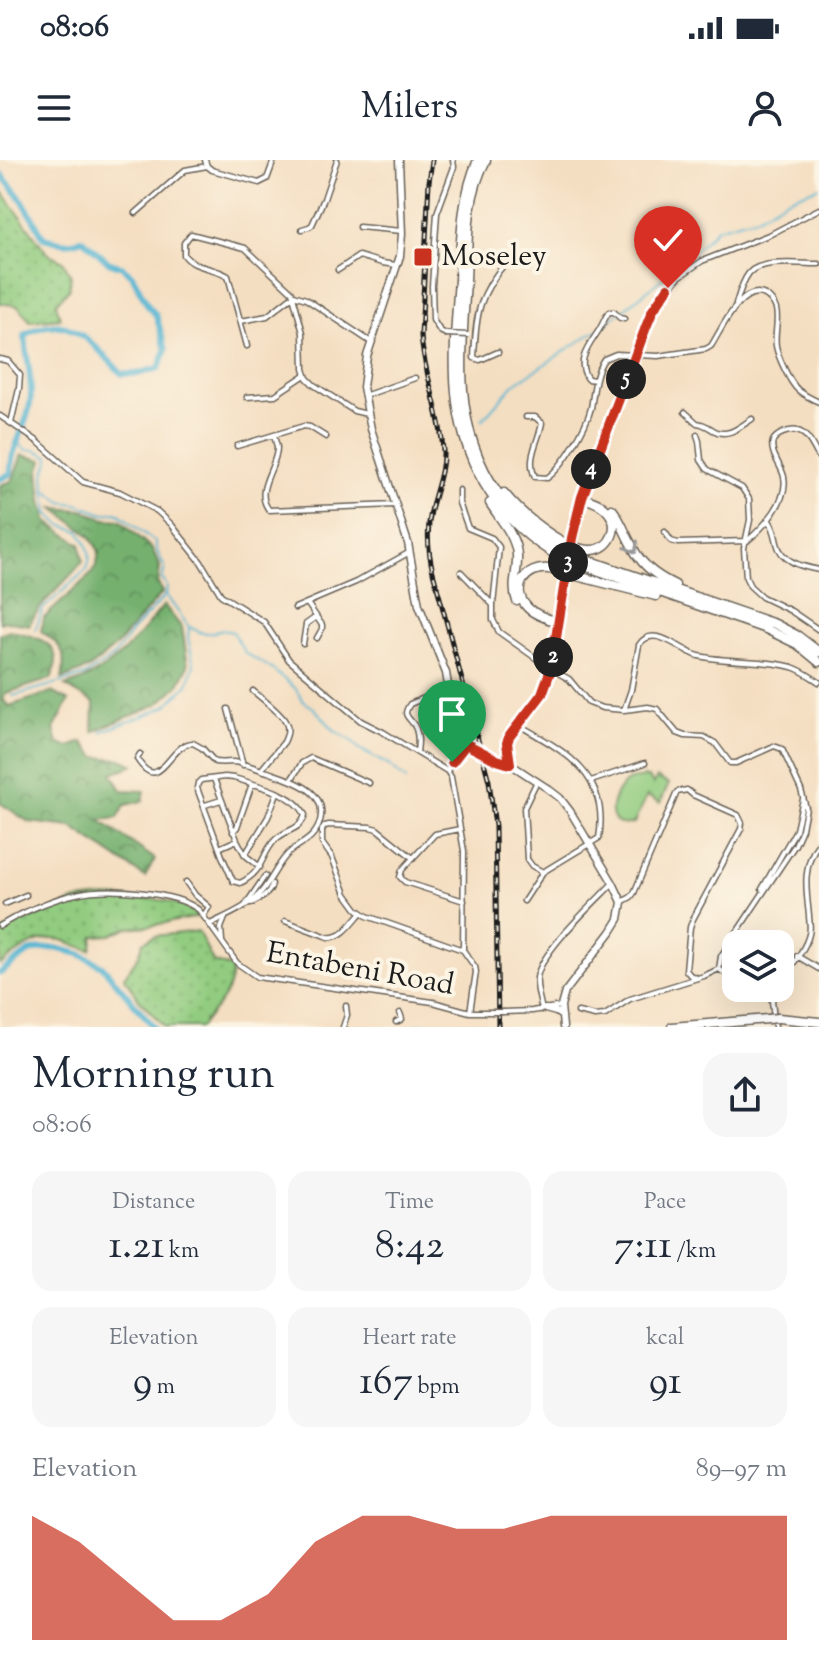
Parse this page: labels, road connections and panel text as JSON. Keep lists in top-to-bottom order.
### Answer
{
  "streets": {
    "street": ["Entabeni Road"]
  },
  "places": {
    "transit": ["Moseley"]
  },
  "page": {
    "status": "08:06",
    "header": "Milers",
    "pins": [
      "5",
      "4",
      "3",
      "2"
    ],
    "heading": ["Morning run", "08:06"],
    "stats": [
      ["Distance", "1.21 km"],
      ["Time", "8:42"],
      ["Pace", "7:11 /km"],
      ["Elevation", "9 m"],
      ["Heart rate", "167 bpm"],
      ["kcal", "91"]
    ],
    "chart": ["Elevation", "89–97 m"]
  }
}
